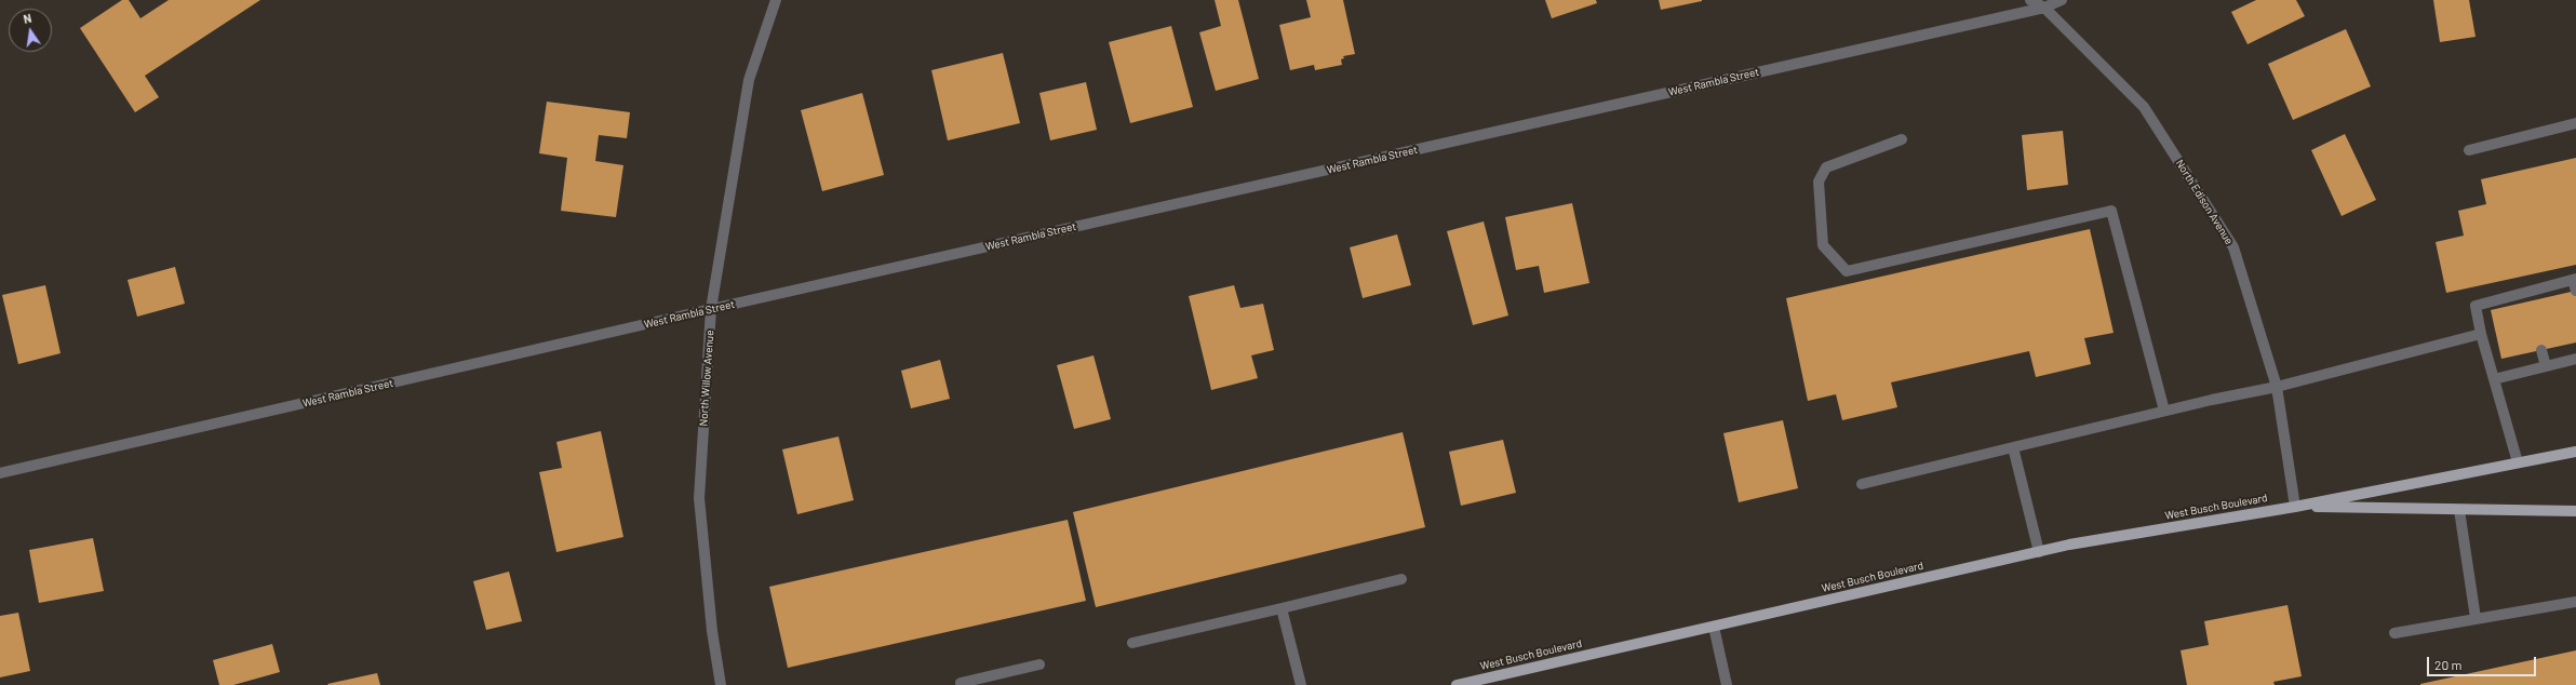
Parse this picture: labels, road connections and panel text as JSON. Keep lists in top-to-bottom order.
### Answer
{
  "streets": {
    "main road": ["West Busch Boulevard"],
    "street": ["West Rambla Street", "North Edison Avenue", "North Willow Avenue"]
  },
  "crossings": [
    ["West Rambla Street", "North Edison Avenue"],
    ["West Rambla Street", "North Willow Avenue"],
    ["North Edison Avenue", "West Busch Boulevard"]
  ],
  "scale_bar": "20 m",
  "north": "top"
}
